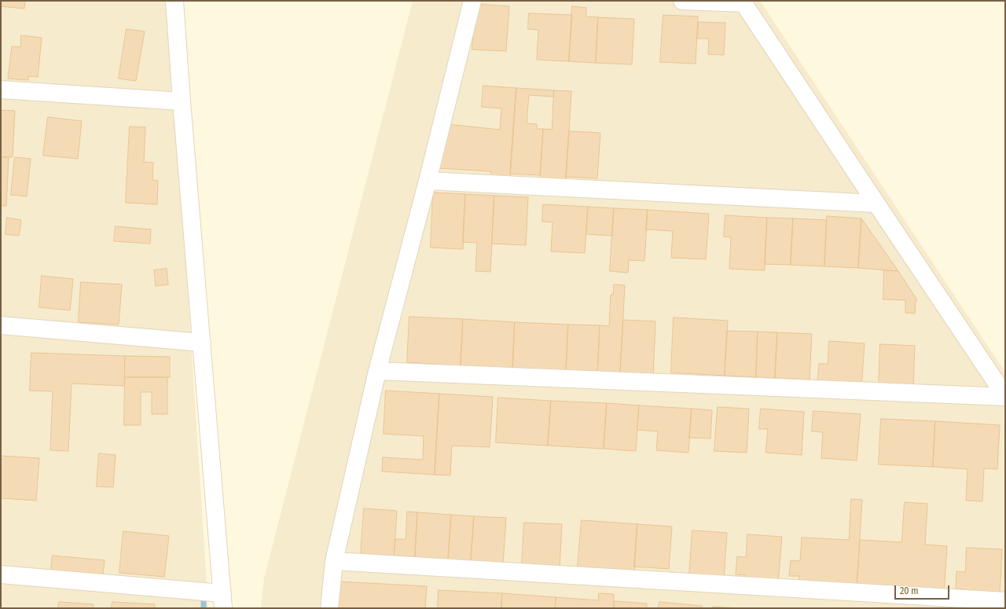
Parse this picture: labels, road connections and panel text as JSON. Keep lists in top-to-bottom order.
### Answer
{
  "scale_bar": "20 m"
}
